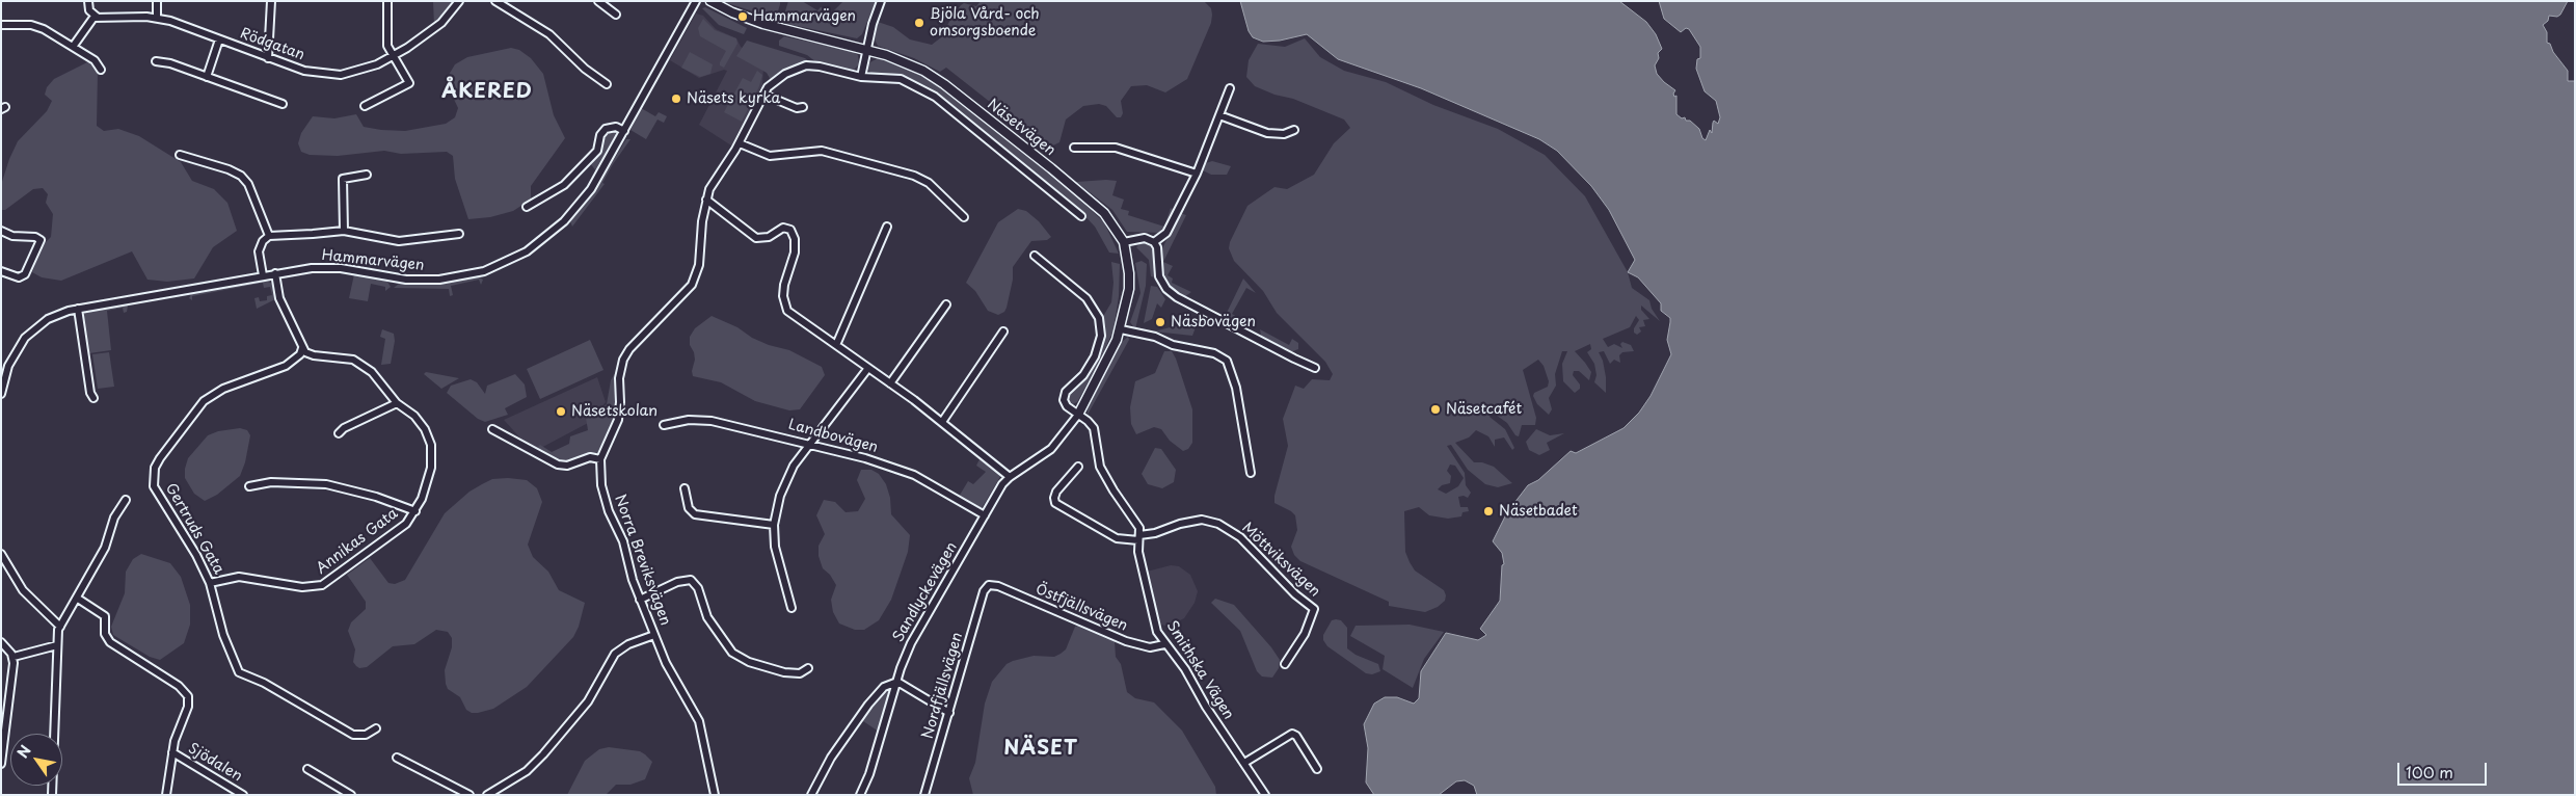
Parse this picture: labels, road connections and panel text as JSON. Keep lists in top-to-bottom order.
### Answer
{
  "streets": {
    "street": [
      "Rödgatan",
      "Näsetvägen",
      "Hammarvägen",
      "Landbovägen",
      "Gertruds Gata",
      "Annikas Gata",
      "Norra Breviksvägen",
      "Möttviksvägen",
      "Sandlyckevägen",
      "Östfjällsvägen",
      "Smithska Vägen",
      "Nordfjällsvägen",
      "Sjödalen"
    ]
  },
  "crossings": [
    ["Näsetvägen", "Sandlyckevägen"],
    ["Näsetvägen", "Smithska Vägen"],
    ["Landbovägen", "Sandlyckevägen"],
    ["Gertruds Gata", "Annikas Gata"],
    ["Möttviksvägen", "Smithska Vägen"],
    ["Sandlyckevägen", "Smithska Vägen"],
    ["Östfjällsvägen", "Smithska Vägen"],
    ["Östfjällsvägen", "Nordfjällsvägen"]
  ],
  "districts": ["ÅKERED", "NÄSET"],
  "places": [
    "Hammarvägen",
    "Bjöla Vård- och omsorgsboende",
    "Näsets kyrka",
    "Näsbovägen",
    "Näsetcafét",
    "Näsetskolan",
    "Näsetbadet"
  ],
  "scale_bar": "100 m",
  "north": "top left"
}
